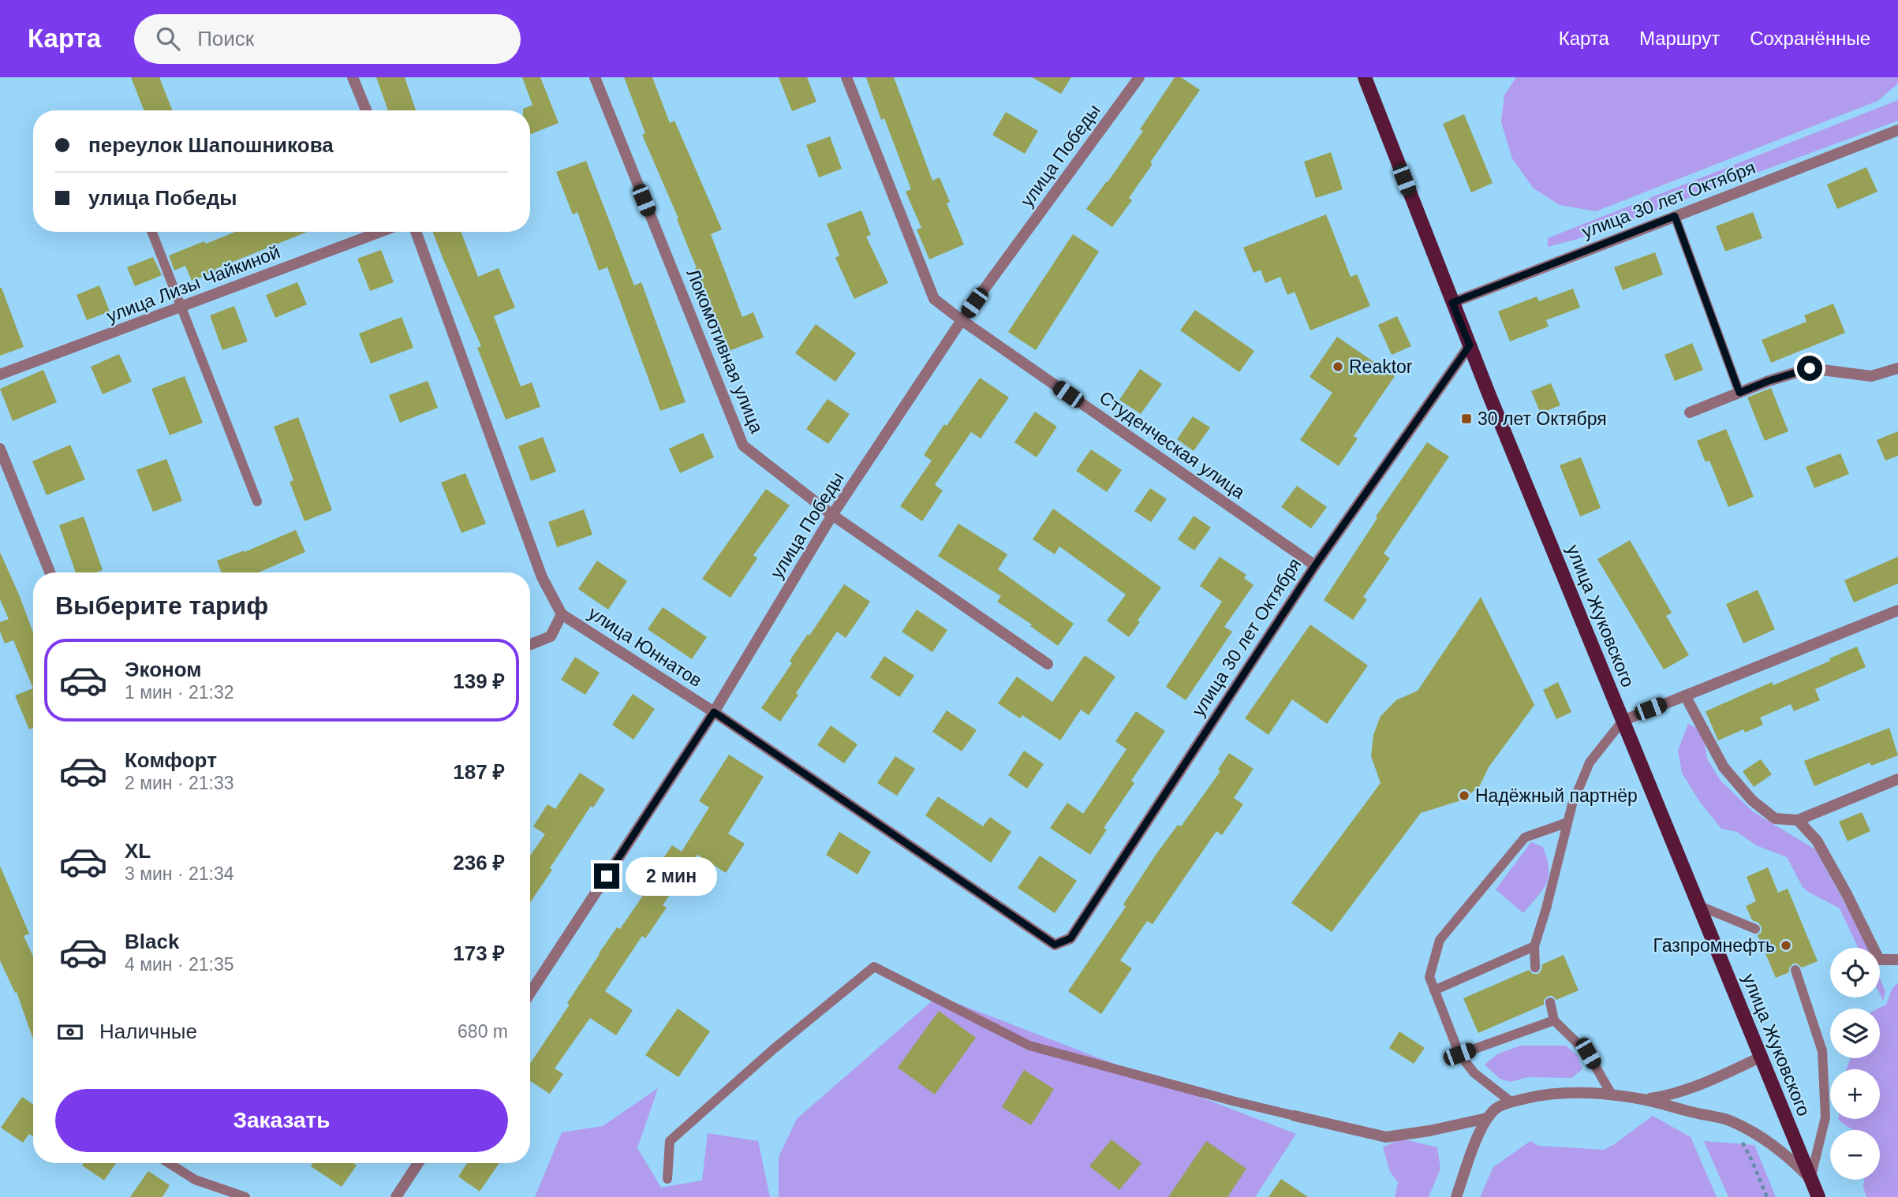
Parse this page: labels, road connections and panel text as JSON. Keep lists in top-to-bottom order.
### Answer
{
  "streets": {
    "main road": ["улица Жуковского"],
    "street": [
      "улица Победы",
      "улица 30 лет Октября",
      "улица Лизы Чайкиной",
      "Локомотивная улица",
      "Студенческая улица",
      "улица Юннатов"
    ]
  },
  "crossings": [
    ["улица Победы", "Локомотивная улица"],
    ["улица Победы", "Студенческая улица"],
    ["улица Победы", "улица Юннатов"],
    ["улица 30 лет Октября", "Студенческая улица"],
    ["улица 30 лет Октября", "улица Жуковского"],
    ["улица 30 лет Октября", "улица Юннатов"]
  ],
  "places": {
    "other": ["Reaktor", "Надёжный партнёр", "Газпромнефть"],
    "transit": ["30 лет Октября"]
  },
  "page": {
    "header": "Карта",
    "search": "Поиск",
    "nav": ["Карта", "Маршрут", "Сохранённые"],
    "banner": ["переулок Шапошникова", "улица Победы"],
    "heading": "Выберите тариф",
    "list": [
      {
        "name": "Эконом",
        "note": "1 мин · 21:32",
        "value": "139 ₽"
      },
      {
        "name": "Комфорт",
        "note": "2 мин · 21:33",
        "value": "187 ₽"
      },
      {
        "name": "XL",
        "note": "3 мин · 21:34",
        "value": "236 ₽"
      },
      {
        "name": "Black",
        "note": "4 мин · 21:35",
        "value": "173 ₽"
      }
    ],
    "bubble": "2 мин",
    "map_buttons": ["+", "−"],
    "pay": ["Наличные", "680 m"],
    "buttons": "Заказать"
  }
}
